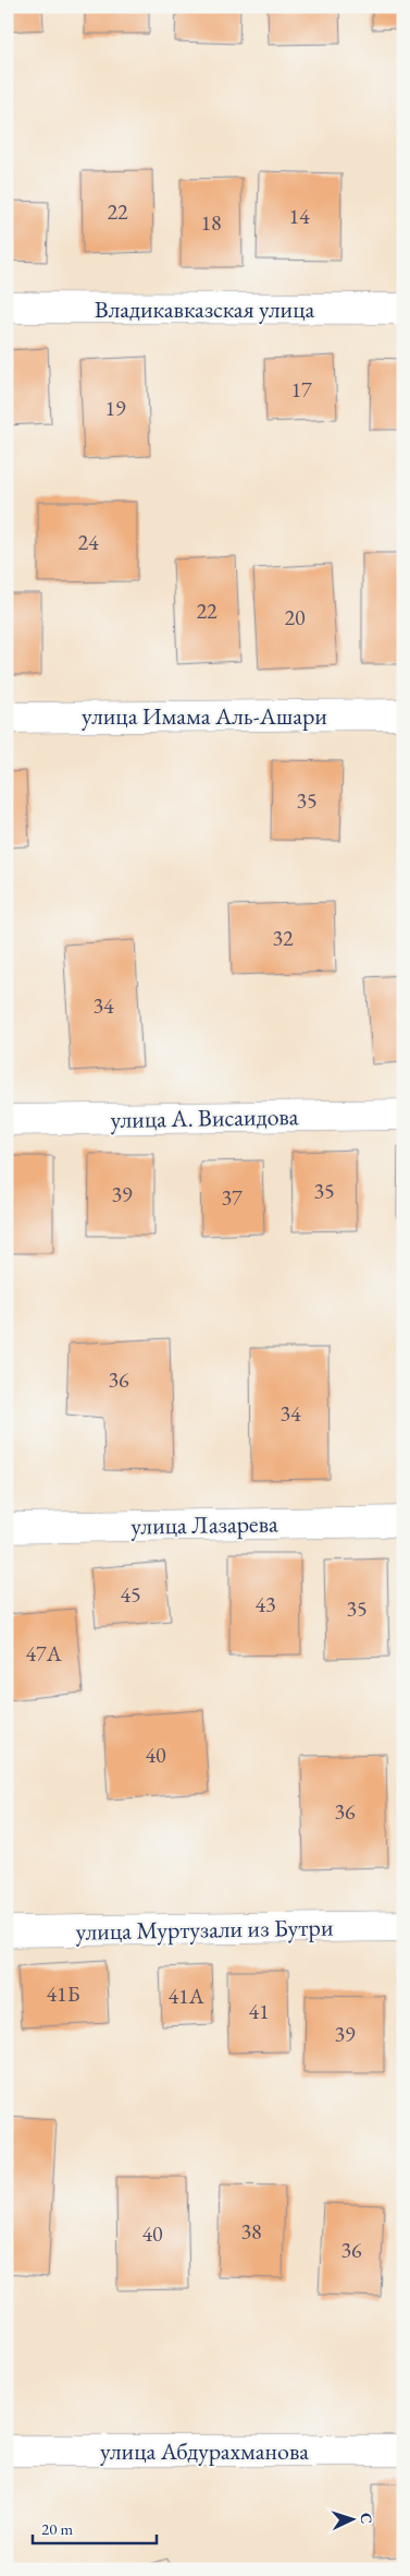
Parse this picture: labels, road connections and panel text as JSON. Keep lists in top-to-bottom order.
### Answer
{
  "streets": {
    "street": [
      "Владикавказская улица",
      "улица Имама Аль-Ашари",
      "улица А. Висаидова",
      "улица Лазарева",
      "улица Муртузали из Бутри",
      "улица Абдурахманова"
    ]
  },
  "house_numbers": [
    "22",
    "14",
    "18",
    "17",
    "19",
    "24",
    "22",
    "20",
    "35",
    "32",
    "34",
    "35",
    "39",
    "37",
    "36",
    "34",
    "45",
    "43",
    "35",
    "47А",
    "40",
    "36",
    "41Б",
    "41А",
    "41",
    "39",
    "38",
    "40",
    "36"
  ],
  "scale_bar": "20 m",
  "north": "right"
}
